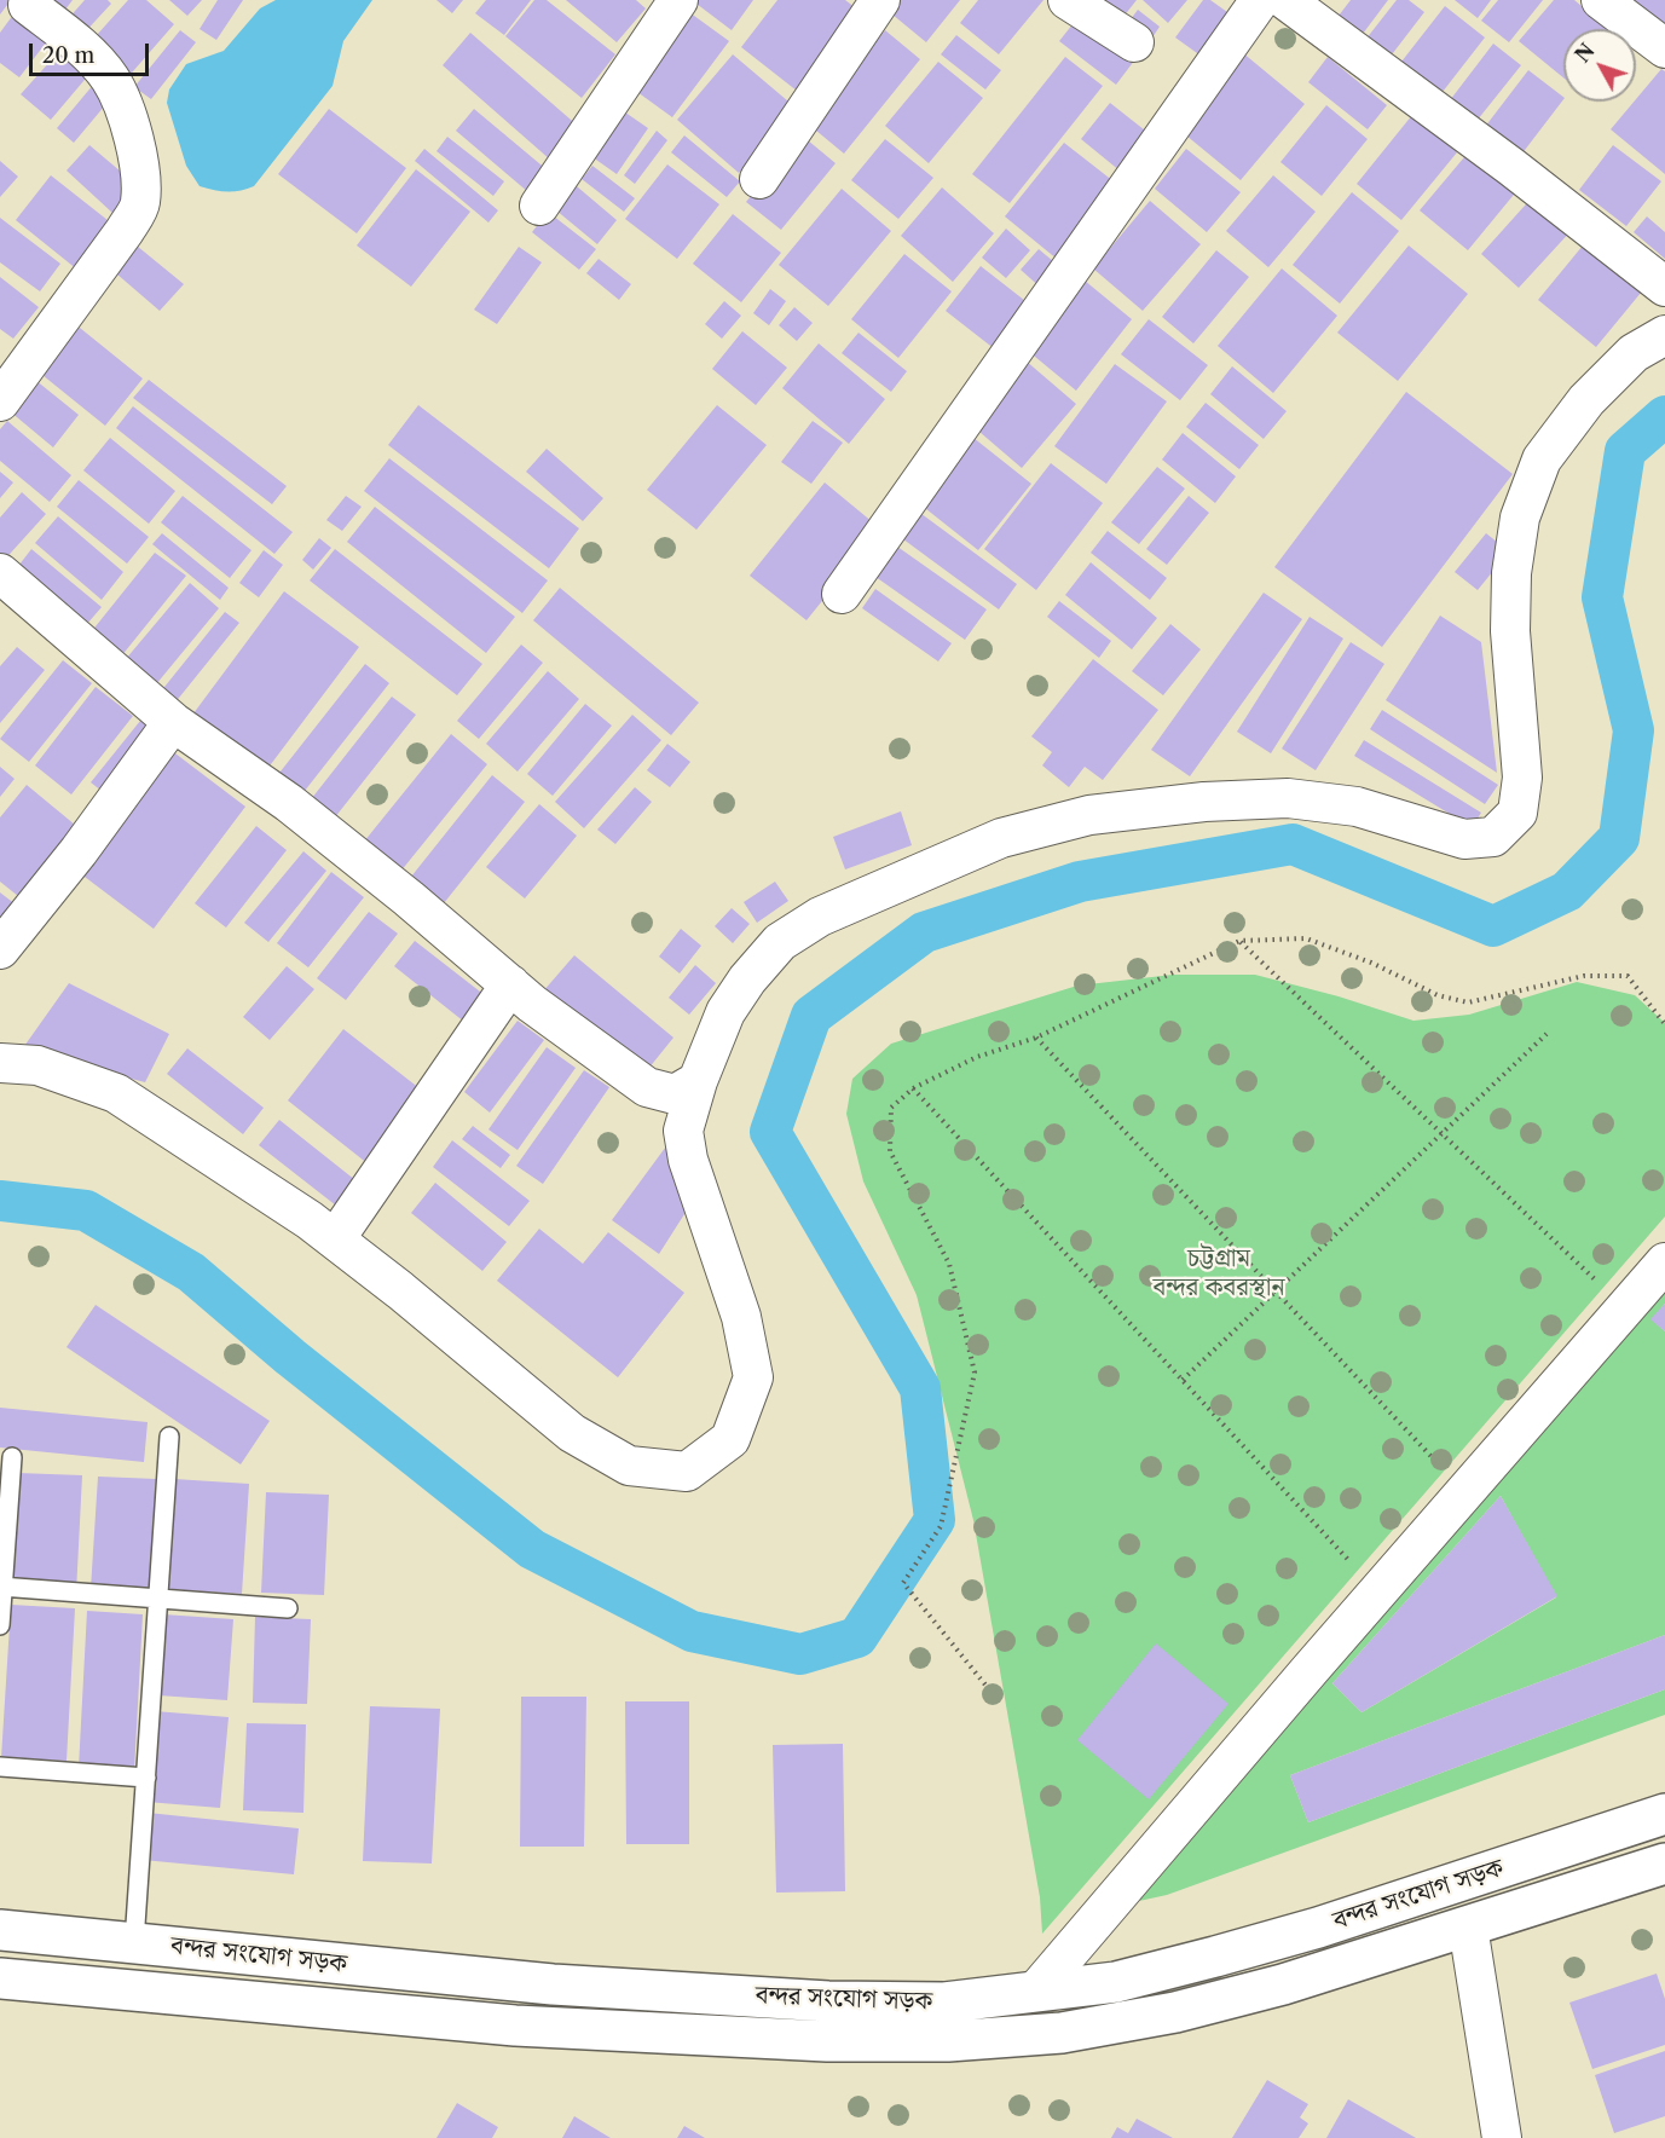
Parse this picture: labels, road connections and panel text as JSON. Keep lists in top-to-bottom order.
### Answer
{
  "streets": {
    "highway": ["বন্দর সংযোগ সড়ক"]
  },
  "parks": ["চট্টগ্রাম বন্দর কবরস্থান"],
  "scale_bar": "20 m",
  "north": "top left"
}
